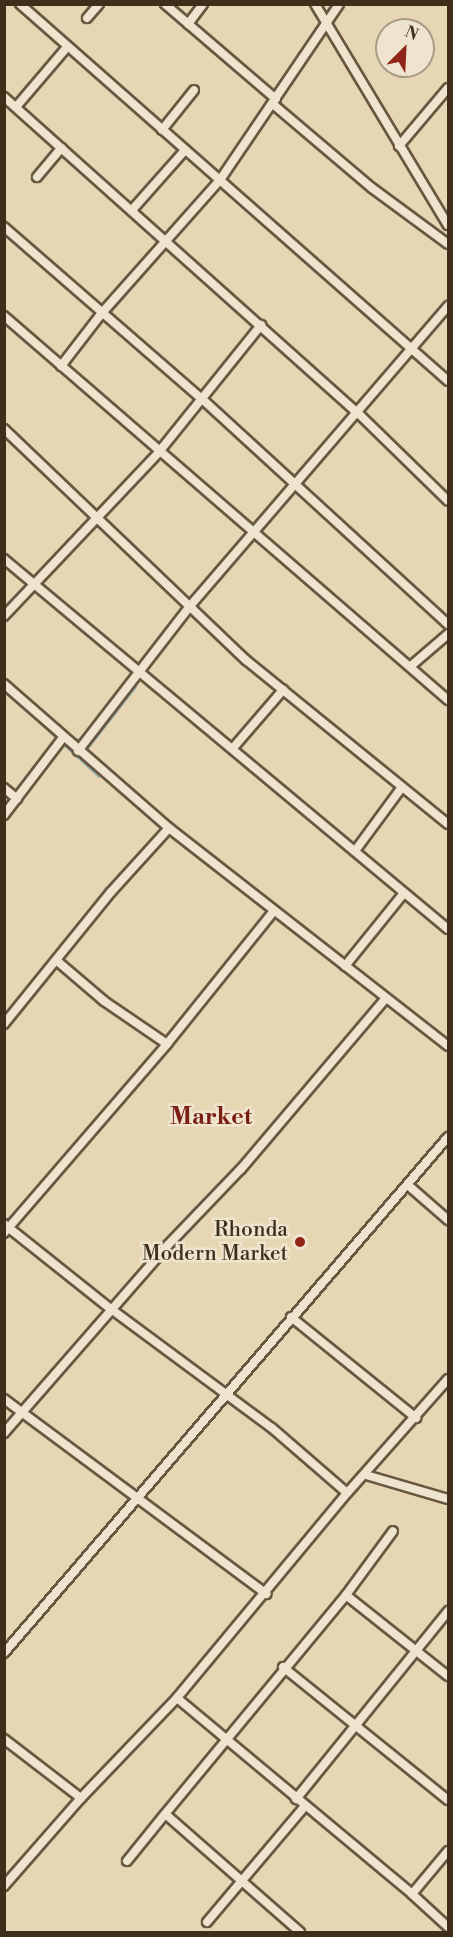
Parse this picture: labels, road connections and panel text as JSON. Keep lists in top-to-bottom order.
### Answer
{
  "districts": ["Market"],
  "places": ["Rhonda Modern Market"],
  "north": "top right"
}
